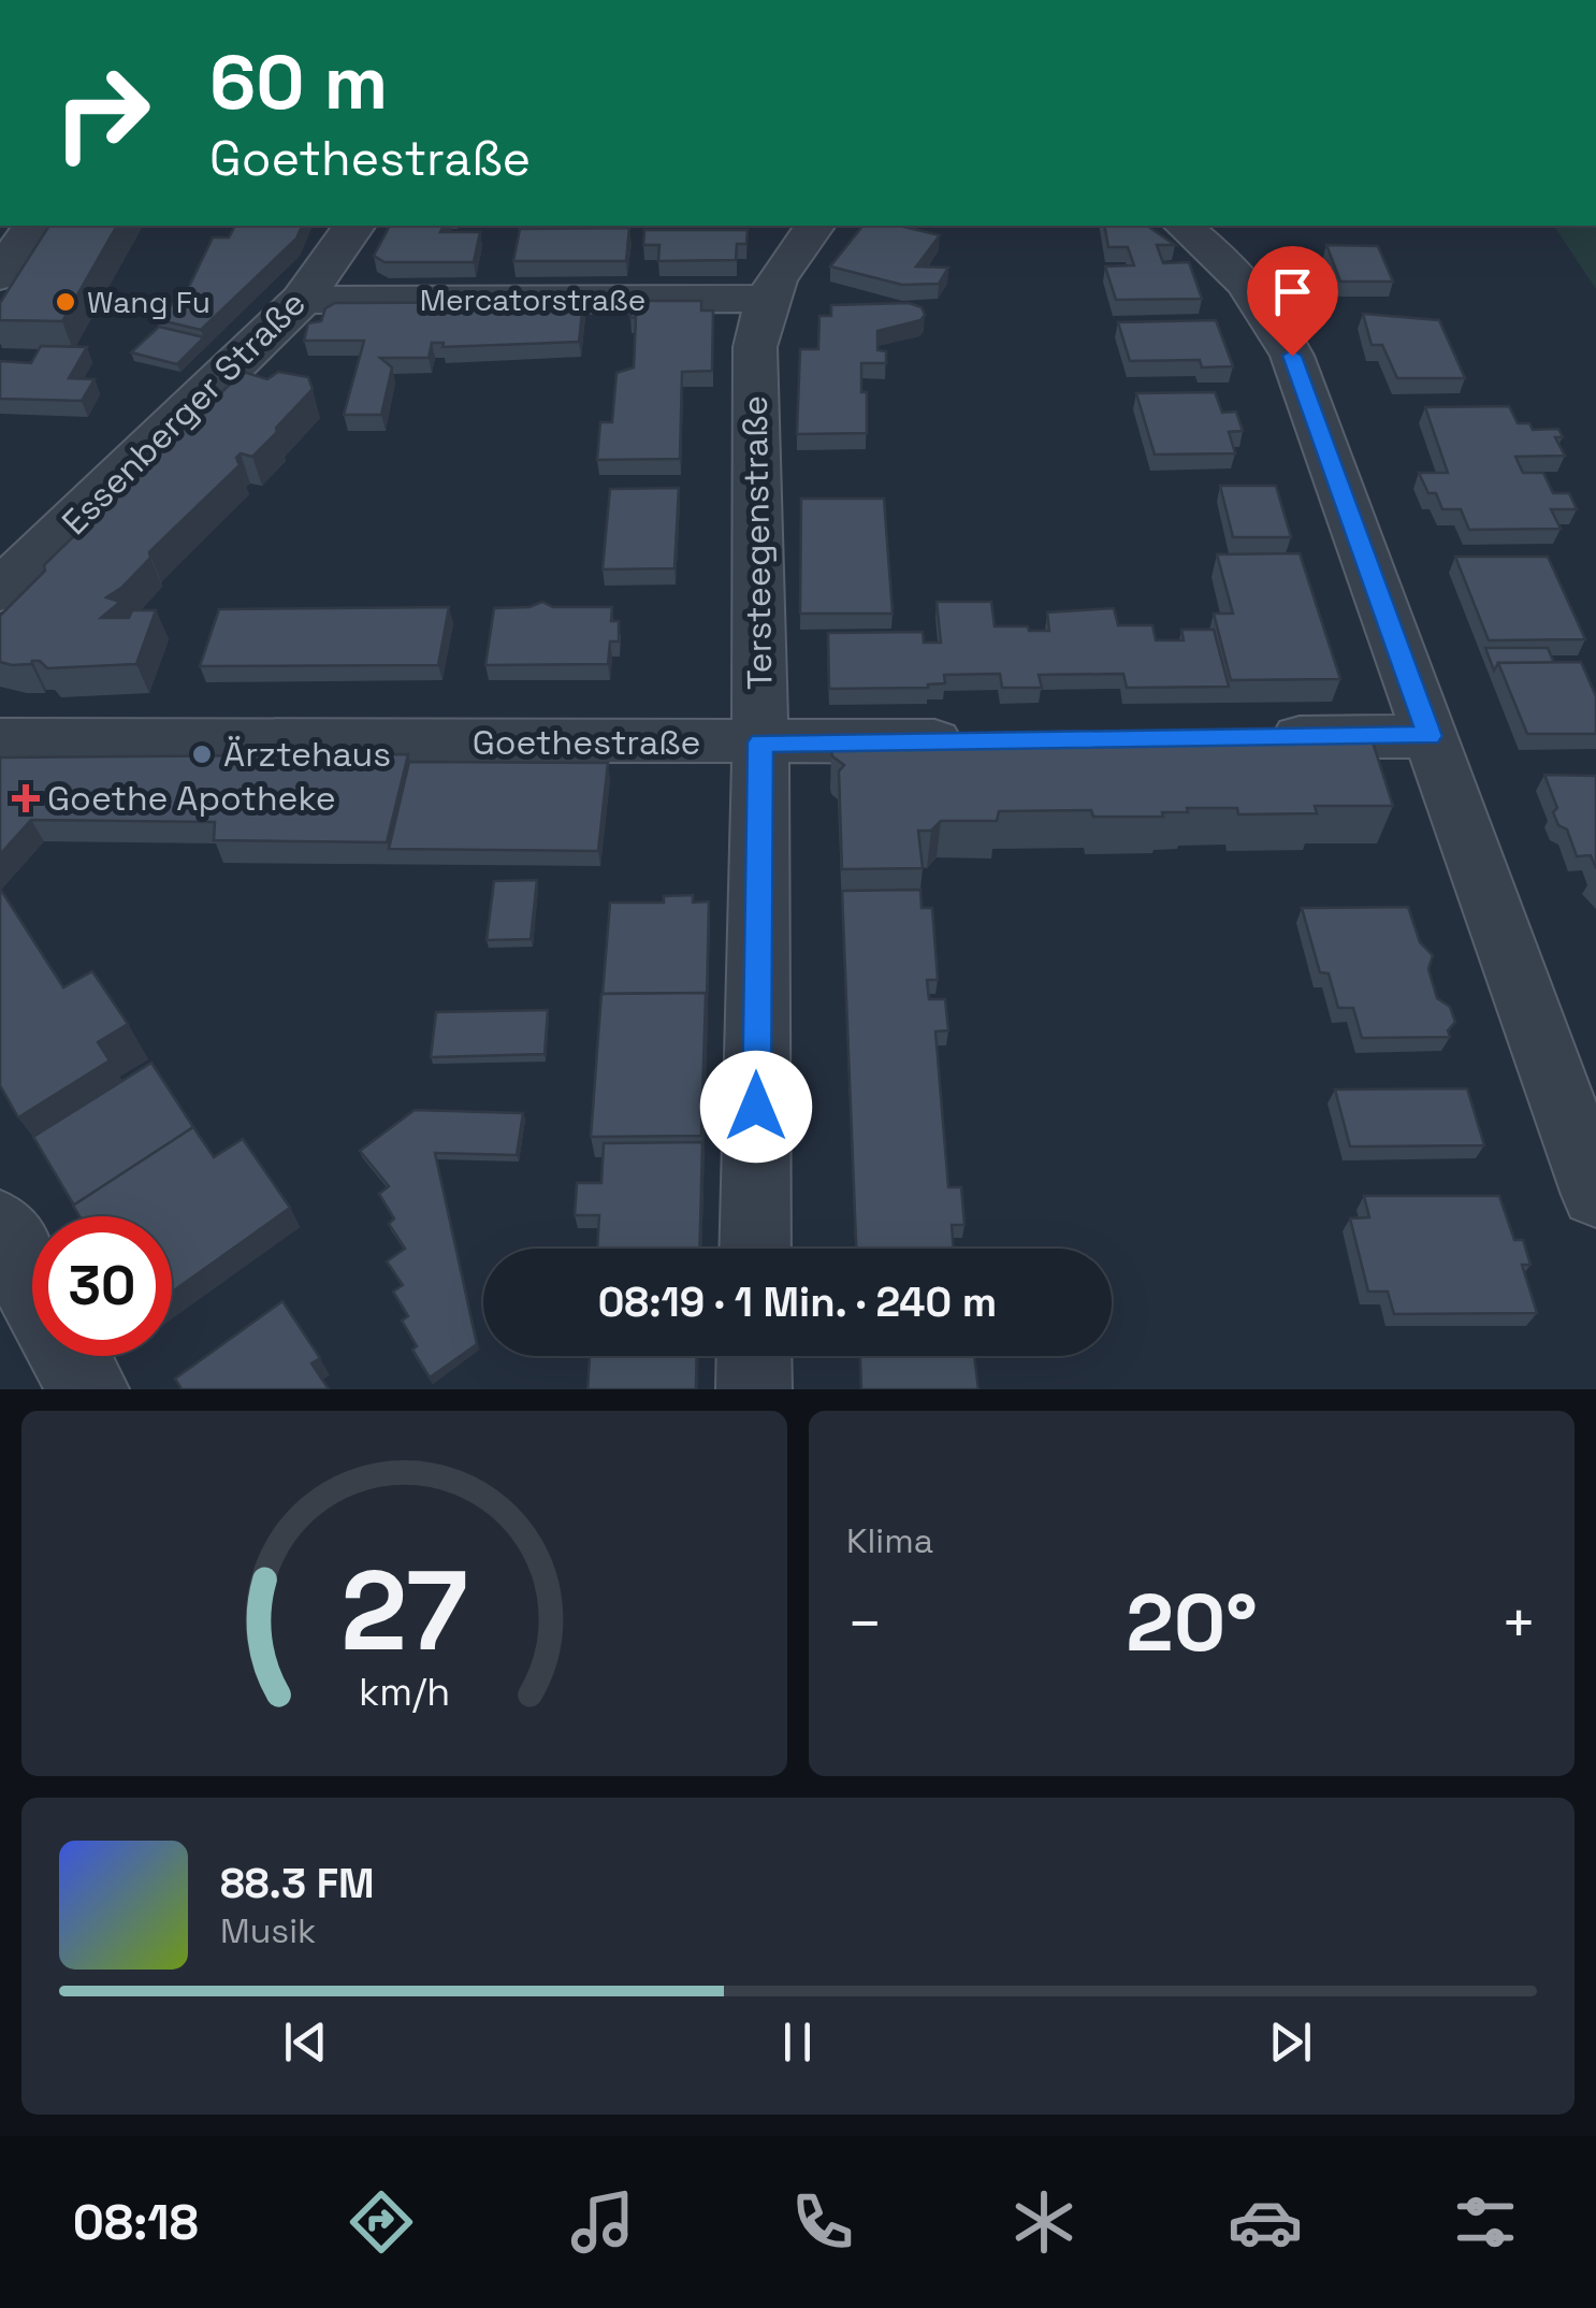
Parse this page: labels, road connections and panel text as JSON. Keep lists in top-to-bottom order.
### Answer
{
  "streets": {
    "street": [
      "Mercatorstraße",
      "Essenberger Straße",
      "Tersteegenstraße",
      "Goethestraße"
    ]
  },
  "crossings": [
    ["Mercatorstraße", "Essenberger Straße"],
    ["Mercatorstraße", "Tersteegenstraße"],
    ["Tersteegenstraße", "Goethestraße"]
  ],
  "places": {
    "other": ["Wang Fu", "Ärztehaus"],
    "health": ["Goethe Apotheke"]
  },
  "page": {
    "turn": ["60 m", "Goethestraße"],
    "limit": "30",
    "trip": "08:19 · 1 Min. · 240 m",
    "tile": "Klima",
    "heat": ["−", "20°", "+"],
    "song": ["88.3 FM", "Musik"],
    "tabs": "08:18",
    "gauge": ["27", "km/h"]
  }
}
